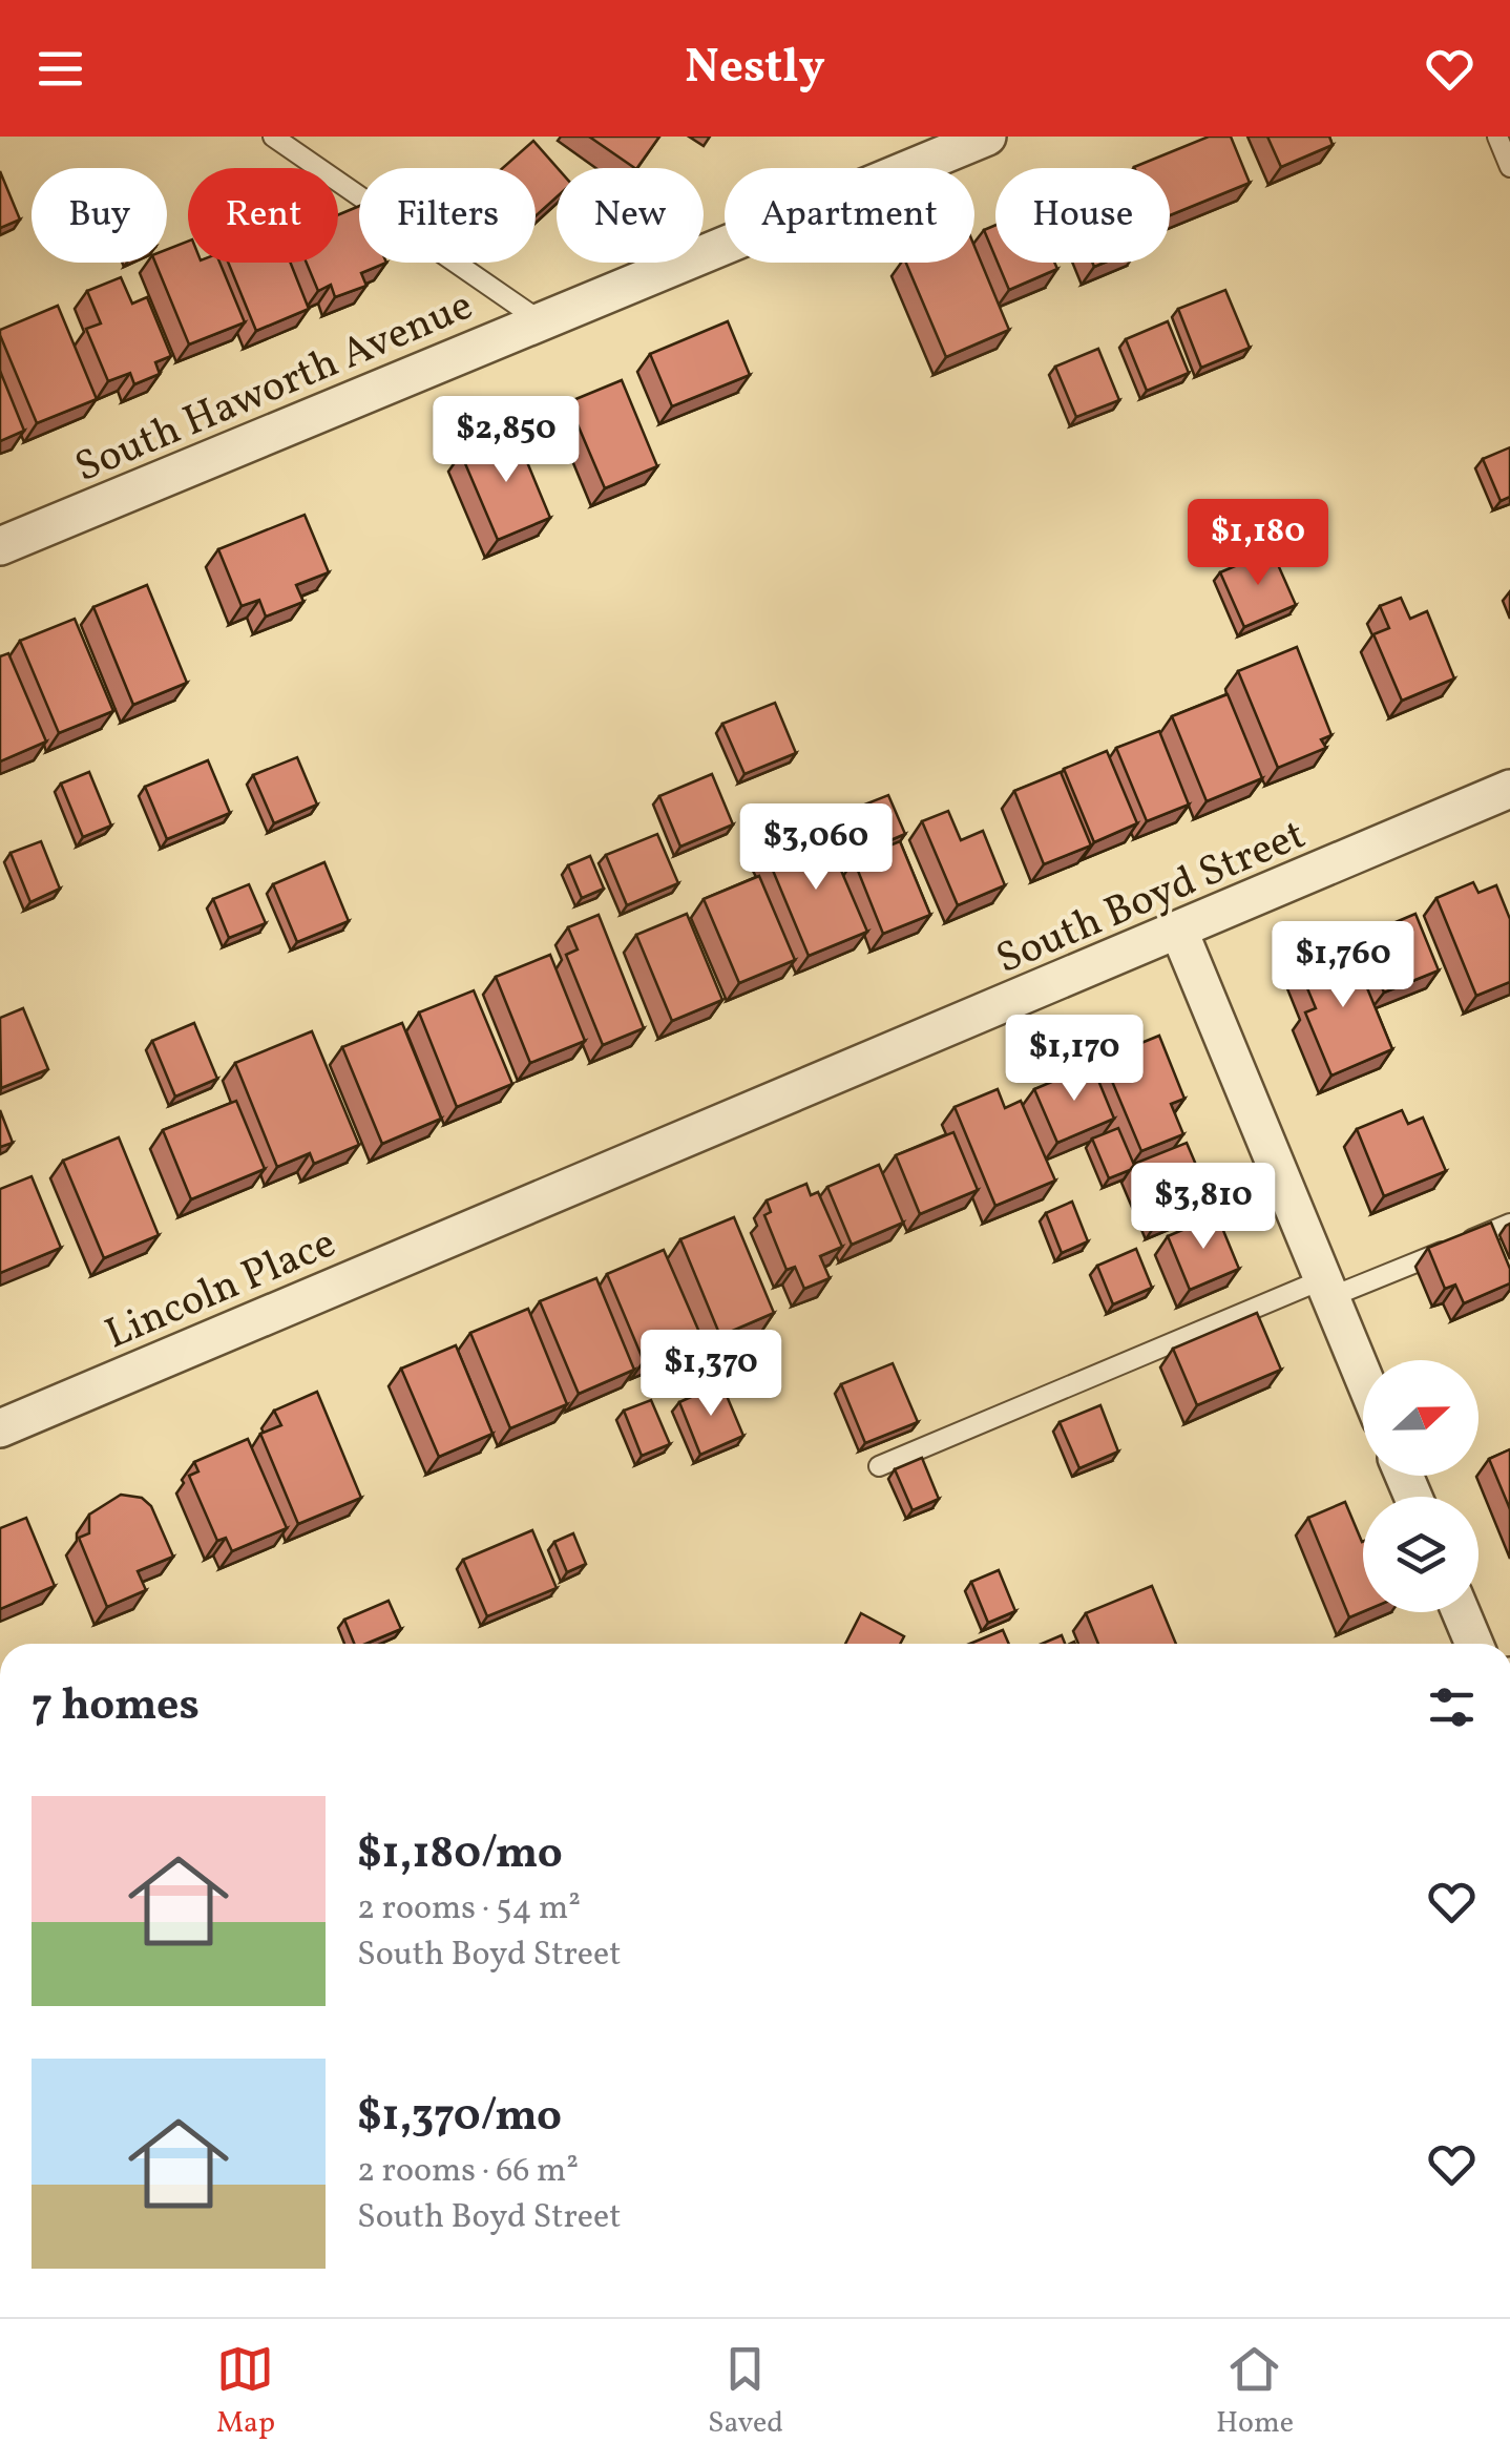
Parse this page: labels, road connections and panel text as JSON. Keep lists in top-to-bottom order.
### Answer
{
  "streets": {
    "street": ["South Haworth Avenue", "South Boyd Street", "Lincoln Place"]
  },
  "crossings": [
    ["South Boyd Street", "Lincoln Place"]
  ],
  "north": "right",
  "page": {
    "header": "Nestly",
    "chip": [
      "Buy",
      "Rent",
      "Filters",
      "New",
      "Apartment",
      "House"
    ],
    "price": [
      "$2,850",
      "$1,180",
      "$3,060",
      "$1,760",
      "$1,170",
      "$3,810",
      "$1,370"
    ],
    "heading": "7 homes",
    "list": [
      {
        "name": "$1,180/mo",
        "note": "2 rooms · 54 m² · South Boyd Street"
      },
      {
        "name": "$1,370/mo",
        "note": "2 rooms · 66 m² · South Boyd Street"
      }
    ],
    "tabs": ["Map", "Saved", "Home"]
  }
}
